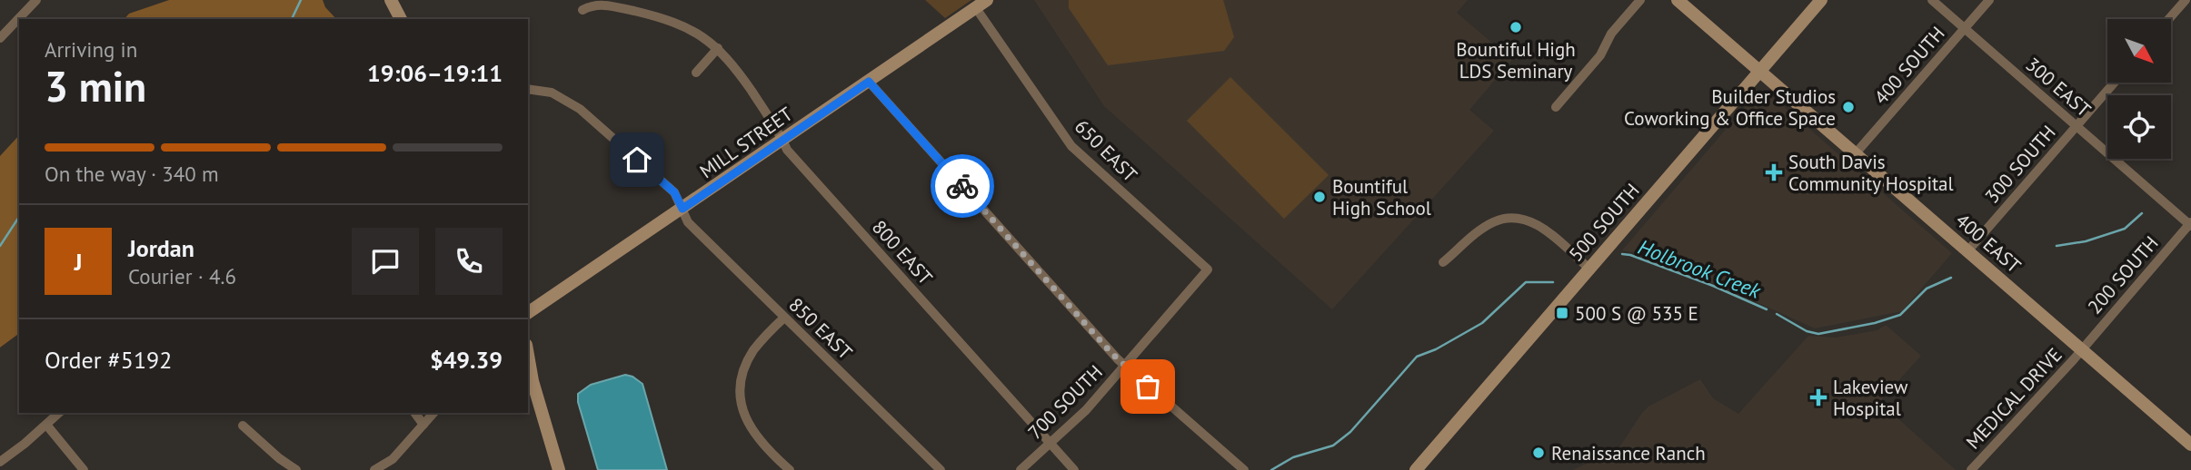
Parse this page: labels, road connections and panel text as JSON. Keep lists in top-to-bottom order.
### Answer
{
  "streets": {
    "street": [
      "400 SOUTH",
      "300 EAST",
      "MILL STREET",
      "650 EAST",
      "300 SOUTH",
      "500 SOUTH",
      "400 EAST",
      "800 EAST",
      "200 SOUTH",
      "850 EAST",
      "MEDICAL DRIVE",
      "700 SOUTH"
    ]
  },
  "crossings": [
    ["400 SOUTH", "300 EAST"],
    ["400 SOUTH", "400 EAST"],
    ["300 EAST", "300 SOUTH"],
    ["300 EAST", "200 SOUTH"],
    ["MILL STREET", "650 EAST"],
    ["MILL STREET", "800 EAST"],
    ["MILL STREET", "850 EAST"],
    ["650 EAST", "700 SOUTH"],
    ["300 SOUTH", "400 EAST"],
    ["500 SOUTH", "400 EAST"],
    ["400 EAST", "200 SOUTH"],
    ["400 EAST", "MEDICAL DRIVE"],
    ["800 EAST", "700 SOUTH"],
    ["200 SOUTH", "MEDICAL DRIVE"]
  ],
  "water": ["Holbrook Creek"],
  "places": {
    "other": [
      "Bountiful High LDS Seminary",
      "Builder Studios Coworking & Office Space",
      "Bountiful High School",
      "Renaissance Ranch"
    ],
    "health": ["South Davis Community Hospital", "Lakeview Hospital"],
    "transit": ["500 S @ 535 E"]
  },
  "north": "bottom right",
  "page": {
    "heading": ["3 min", "Arriving in", "19:06–19:11"],
    "panel": [
      "Jordan",
      "Courier · 4.6",
      "Order #5192",
      "$49.39"
    ],
    "bar": "On the way · 340 m",
    "round": "J"
  }
}
